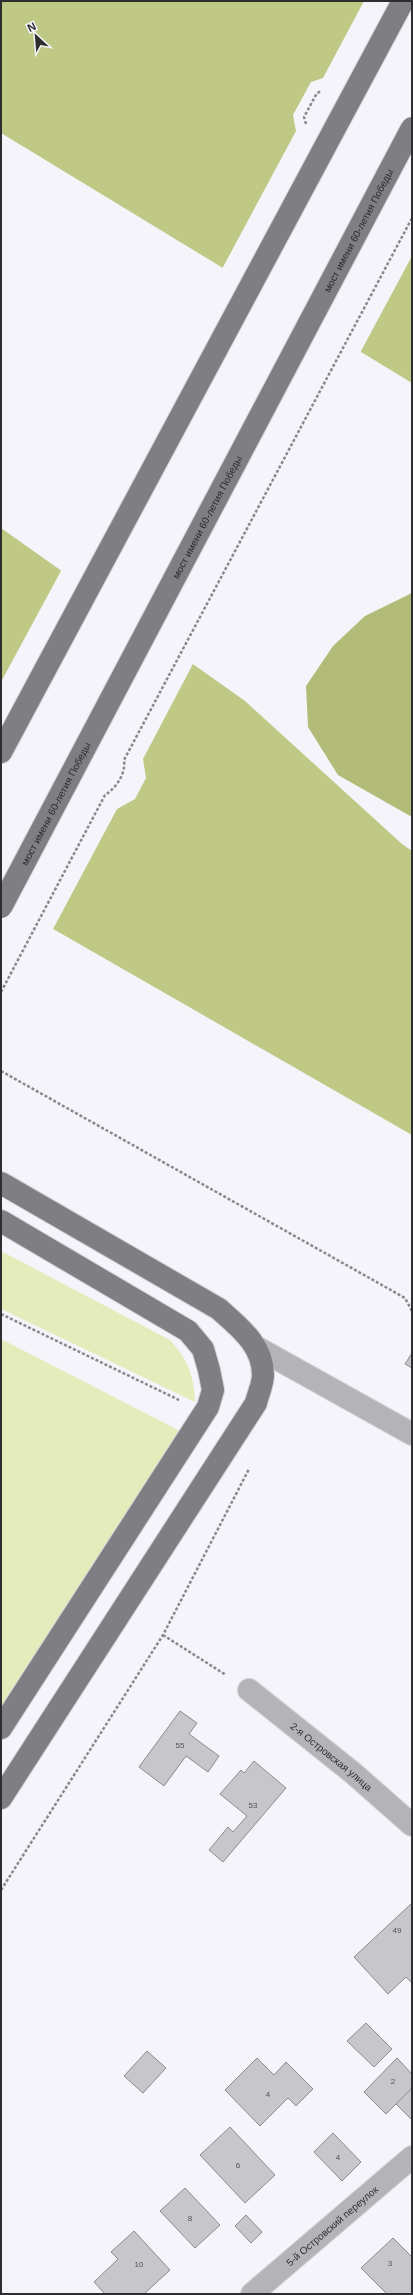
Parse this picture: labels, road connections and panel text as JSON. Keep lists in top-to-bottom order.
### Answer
{
  "streets": {
    "main road": ["мост имени 60-летия Победы"],
    "street": ["2-я Островская улица", "5-й Островский переулок"]
  },
  "house_numbers": [
    "55",
    "53",
    "49",
    "2",
    "4",
    "4",
    "6",
    "8",
    "3",
    "10"
  ],
  "north": "top left"
}
